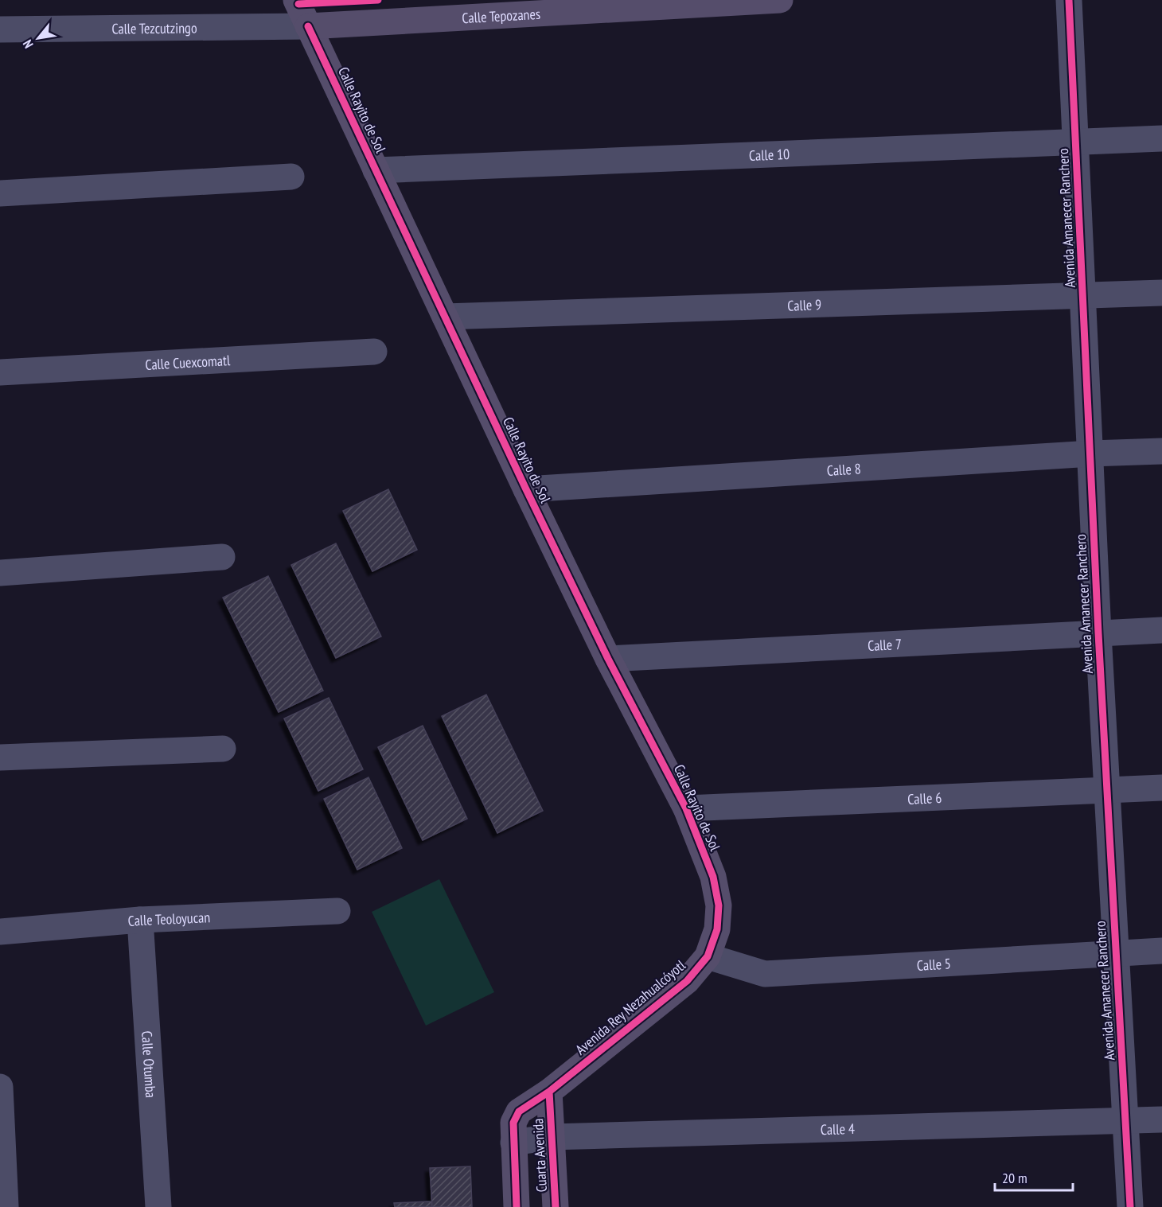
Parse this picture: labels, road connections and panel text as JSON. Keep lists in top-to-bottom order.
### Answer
{
  "streets": {
    "main road": [
      "Calle Tepozanes",
      "Calle Rayito de Sol",
      "Avenida Rey Nezahualcóyotl",
      "Cuarta Avenida"
    ],
    "street": [
      "Calle Tezcutzingo",
      "Calle 10",
      "Avenida Amanecer Ranchero",
      "Calle 9",
      "Calle Cuexcomatl",
      "Calle 8",
      "Calle 7",
      "Calle 6",
      "Calle Teoloyucan",
      "Calle 5",
      "Calle Otumba",
      "Calle 4"
    ]
  },
  "crossings": [
    ["Calle Tepozanes", "Calle Tezcutzingo"],
    ["Calle Tepozanes", "Calle Rayito de Sol"],
    ["Calle Tezcutzingo", "Calle Rayito de Sol"],
    ["Calle Rayito de Sol", "Calle 10"],
    ["Calle Rayito de Sol", "Calle 9"],
    ["Calle Rayito de Sol", "Calle 8"],
    ["Calle Rayito de Sol", "Calle 7"],
    ["Calle Rayito de Sol", "Calle 6"],
    ["Calle Rayito de Sol", "Avenida Rey Nezahualcóyotl"],
    ["Calle 10", "Avenida Amanecer Ranchero"],
    ["Avenida Amanecer Ranchero", "Calle 9"],
    ["Avenida Amanecer Ranchero", "Calle 8"],
    ["Avenida Amanecer Ranchero", "Calle 7"],
    ["Avenida Amanecer Ranchero", "Calle 6"],
    ["Avenida Amanecer Ranchero", "Calle 5"],
    ["Avenida Amanecer Ranchero", "Calle 4"],
    ["Calle Teoloyucan", "Calle Otumba"],
    ["Calle 5", "Avenida Rey Nezahualcóyotl"],
    ["Avenida Rey Nezahualcóyotl", "Cuarta Avenida"],
    ["Calle 4", "Cuarta Avenida"]
  ],
  "scale_bar": "20 m",
  "north": "bottom left"
}
